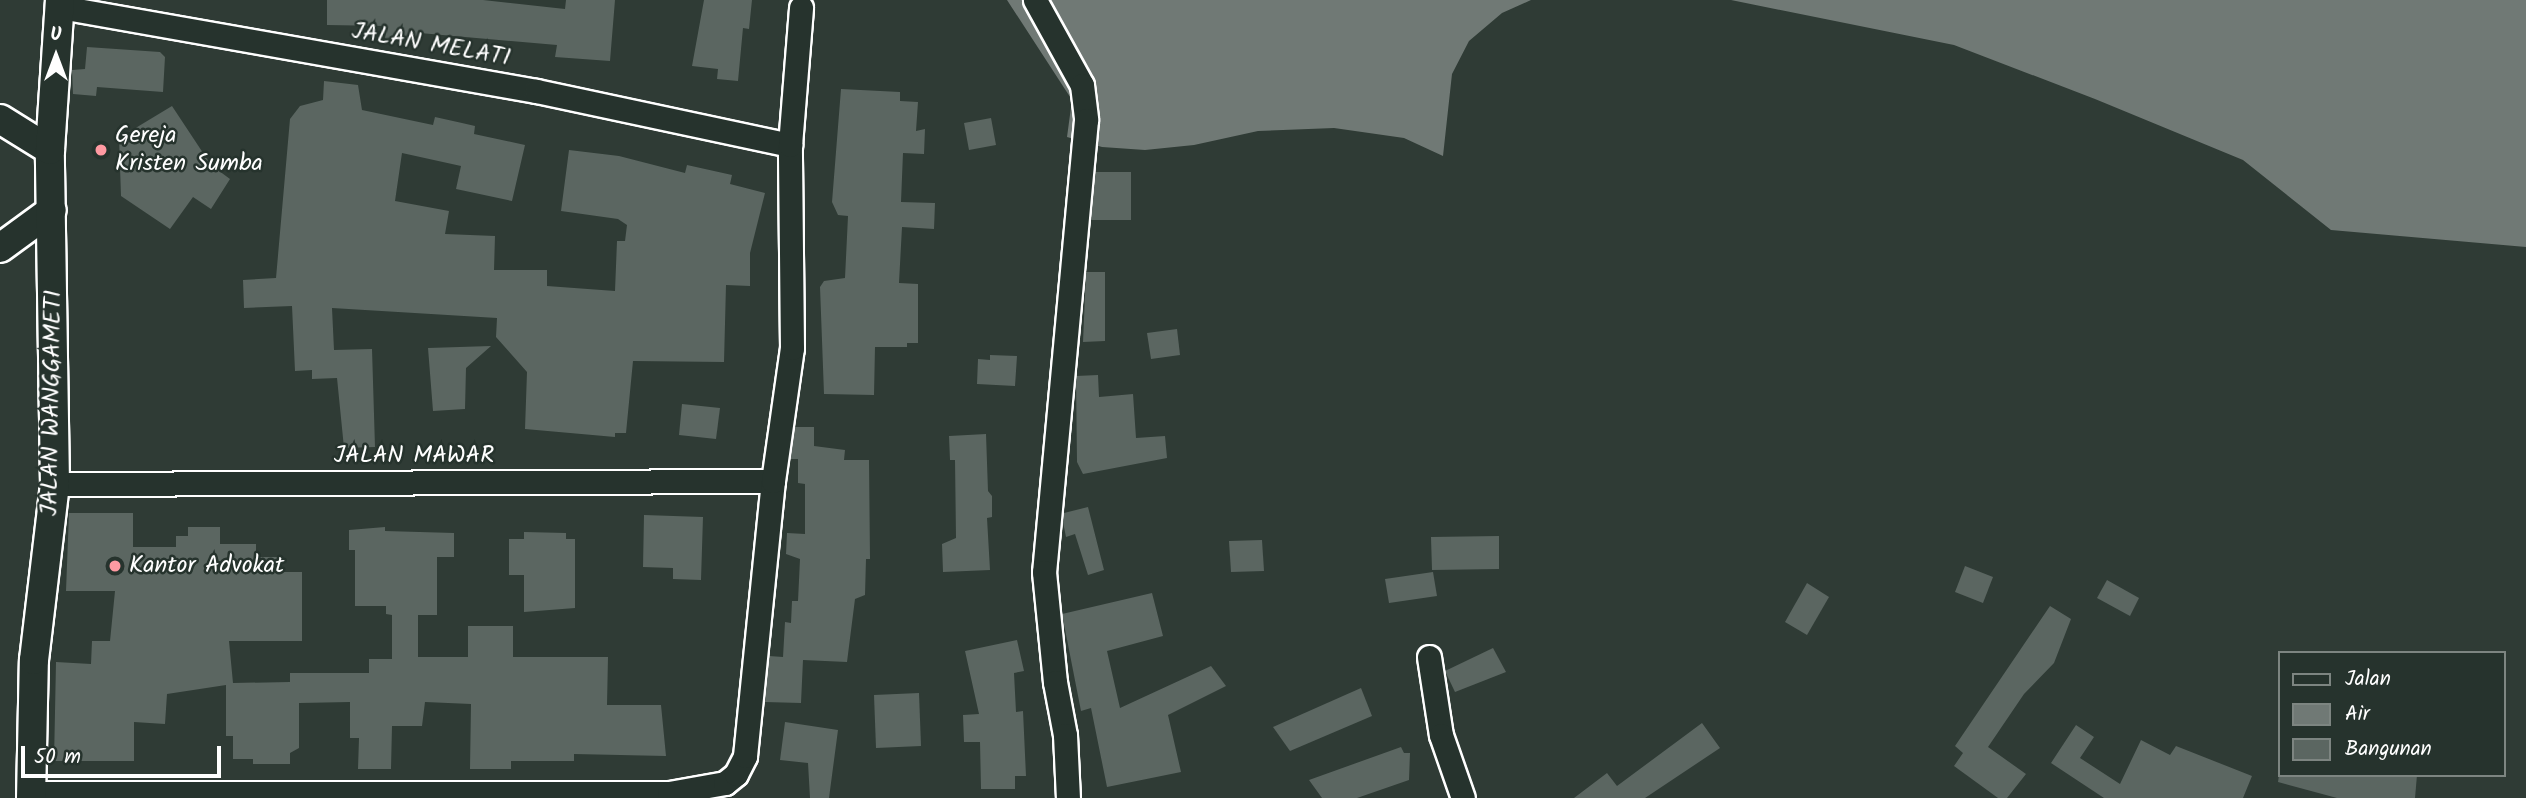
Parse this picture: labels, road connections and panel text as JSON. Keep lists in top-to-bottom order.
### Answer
{
  "streets": {
    "street": ["JALAN MELATI", "JALAN WANGGAMETI", "JALAN MAWAR"]
  },
  "crossings": [
    ["JALAN MELATI", "JALAN WANGGAMETI"],
    ["JALAN WANGGAMETI", "JALAN MAWAR"]
  ],
  "places": ["Gereja Kristen Sumba", "Kantor Advokat"],
  "legend": ["Jalan", "Air", "Bangunan"],
  "scale_bar": "50 m",
  "north": "top"
}
